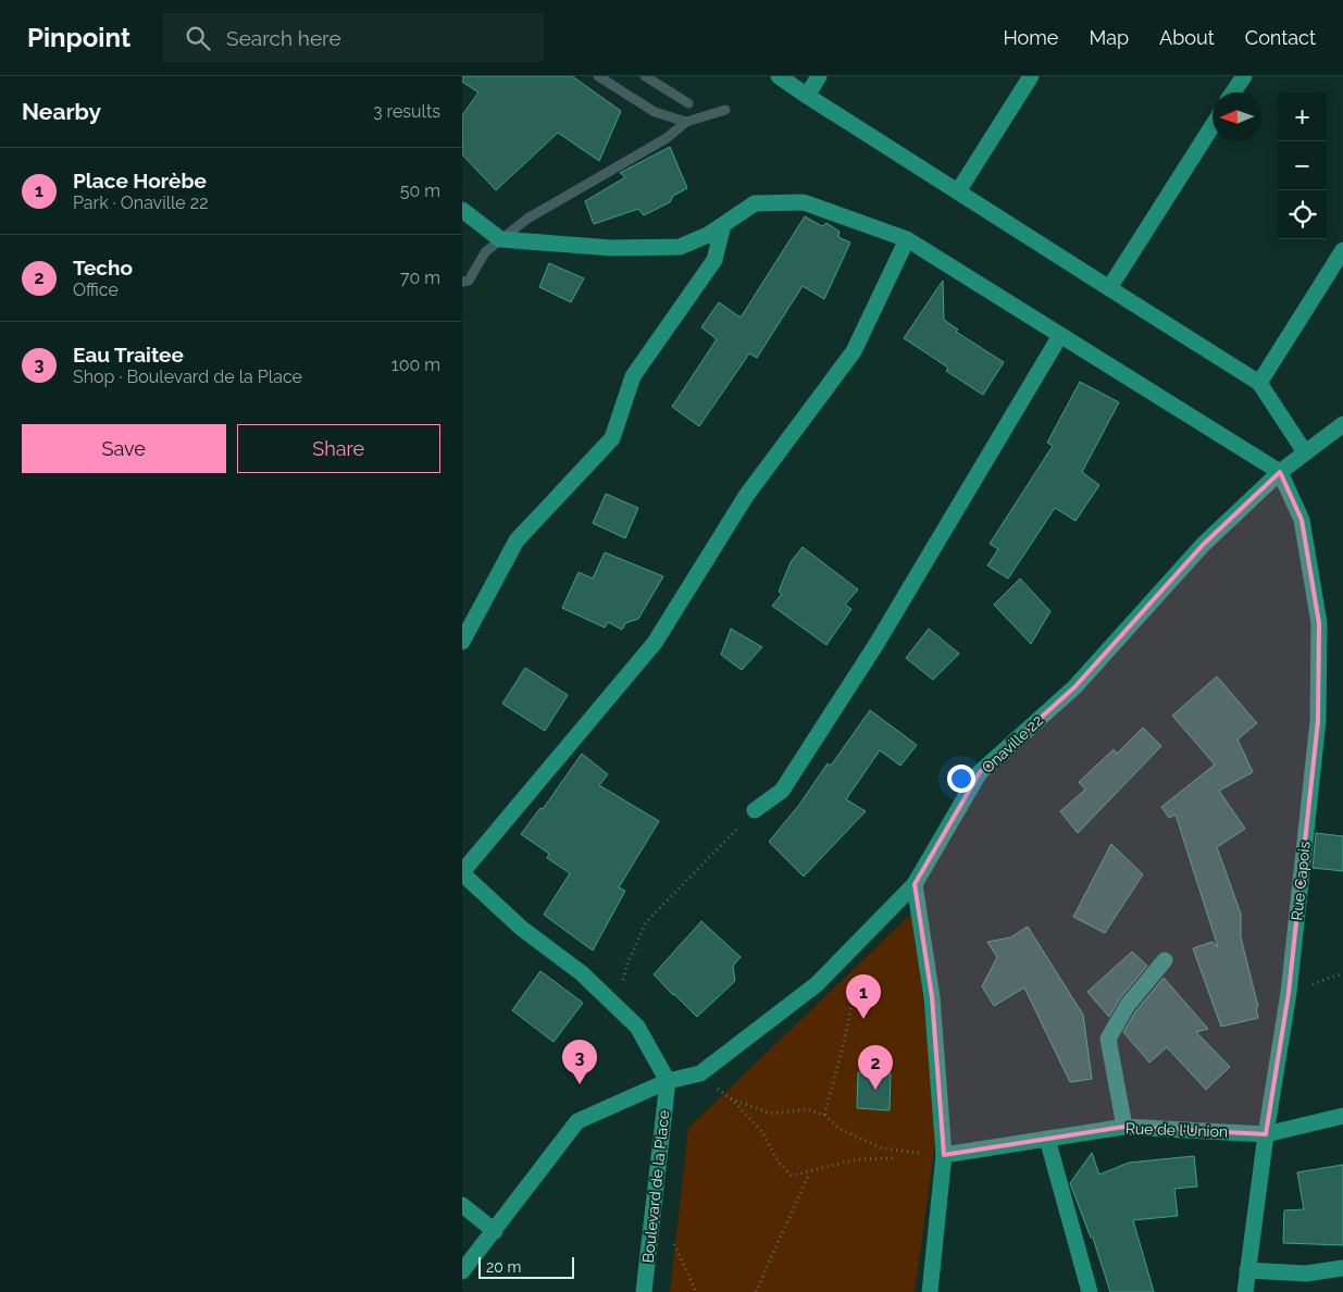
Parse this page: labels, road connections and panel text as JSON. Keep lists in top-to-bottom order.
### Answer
{
  "streets": {
    "street": [
      "Onaville 22",
      "Rue Capois",
      "Rue de l'Union",
      "Boulevard de la Place"
    ]
  },
  "crossings": [
    ["Onaville 22", "Rue Capois"],
    ["Onaville 22", "Boulevard de la Place"],
    ["Rue Capois", "Rue de l'Union"]
  ],
  "scale_bar": "20 m",
  "north": "left",
  "page": {
    "header": "Pinpoint",
    "search": "Search here",
    "nav": [
      "Home",
      "Map",
      "About",
      "Contact"
    ],
    "heading": ["Nearby", "3 results"],
    "map_buttons": ["+", "−"],
    "list": [
      {
        "mark": "1",
        "name": "Place Horèbe",
        "note": "Park · Onaville 22",
        "value": "50 m"
      },
      {
        "mark": "2",
        "name": "Techo",
        "note": "Office",
        "value": "70 m"
      },
      {
        "mark": "3",
        "name": "Eau Traitee",
        "note": "Shop · Boulevard de la Place",
        "value": "100 m"
      }
    ],
    "buttons": ["Save", "Share"],
    "pins": ["1", "3", "2"],
    "scale": "20 m"
  }
}
